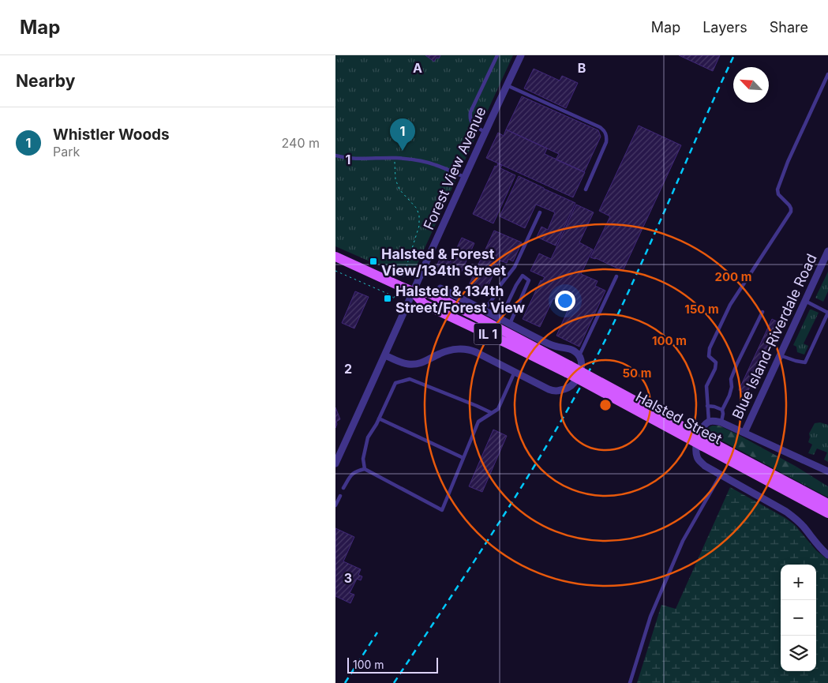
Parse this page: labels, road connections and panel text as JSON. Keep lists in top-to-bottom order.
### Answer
{
  "streets": {
    "main road": ["IL 1", "Halsted Street"],
    "street": ["Forest View Avenue", "Blue Island-Riverdale Road"]
  },
  "crossings": [
    ["Forest View Avenue", "Halsted Street"]
  ],
  "places": {
    "transit": ["Halsted & Forest View/134th Street", "Halsted & 134th Street/Forest View"]
  },
  "scale_bar": "100 m",
  "north": "top left",
  "page": {
    "header": "Map",
    "nav": ["Map", "Layers", "Share"],
    "heading": "Nearby",
    "list": [
      {
        "mark": "1",
        "name": "Whistler Woods",
        "note": "Park",
        "value": "240 m"
      }
    ],
    "pins": "1",
    "map_buttons": ["+", "−"],
    "scale": "100 m"
  },
  "grid": {
    "columns": ["A", "B"],
    "rows": ["1", "2", "3"]
  },
  "rings": [
    "200 m",
    "150 m",
    "100 m",
    "50 m"
  ]
}
